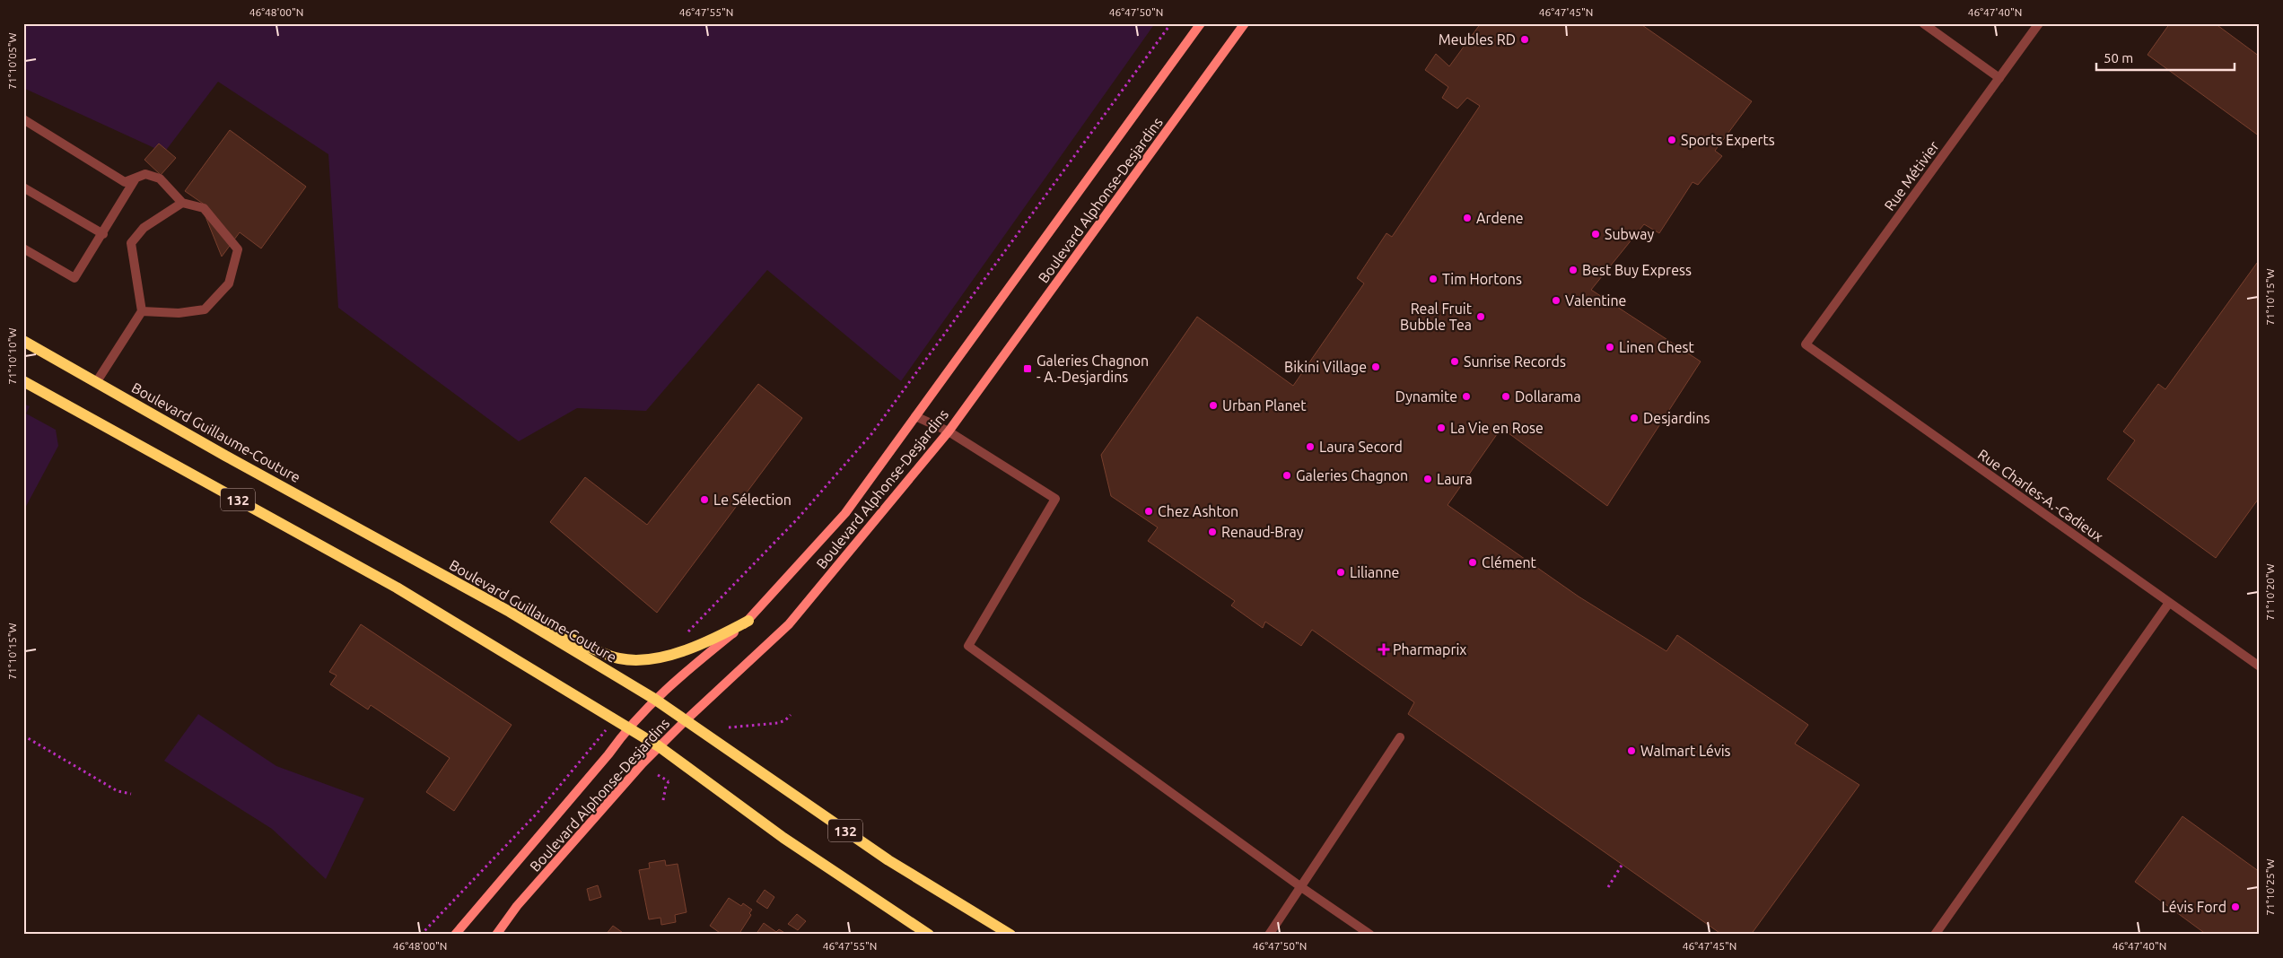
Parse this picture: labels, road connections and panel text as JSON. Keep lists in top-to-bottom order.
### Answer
{
  "streets": {
    "main road": ["Boulevard Alphonse-Desjardins", "Boulevard Guillaume-Couture", "132"],
    "street": ["Rue Métivier", "Rue Charles-A.-Cadieux"]
  },
  "crossings": [
    ["Rue Métivier", "Rue Charles-A.-Cadieux"],
    ["Boulevard Alphonse-Desjardins", "Boulevard Guillaume-Couture"],
    ["Boulevard Alphonse-Desjardins", "132"]
  ],
  "places": {
    "other": [
      "Meubles RD",
      "Sports Experts",
      "Ardene",
      "Subway",
      "Best Buy Express",
      "Tim Hortons",
      "Valentine",
      "Real Fruit Bubble Tea",
      "Linen Chest",
      "Sunrise Records",
      "Bikini Village",
      "Dynamite",
      "Dollarama",
      "Urban Planet",
      "Desjardins",
      "La Vie en Rose",
      "Laura Secord",
      "Galeries Chagnon",
      "Laura",
      "Le Sélection",
      "Chez Ashton",
      "Renaud-Bray",
      "Clément",
      "Lilianne",
      "Walmart Lévis",
      "Lévis Ford"
    ],
    "transit": ["Galeries Chagnon - A.-Desjardins"],
    "health": ["Pharmaprix"]
  },
  "scale_bar": "50 m",
  "coordinates": [
    "46°48'00\"N",
    "46°47'55\"N",
    "46°47'50\"N",
    "46°47'45\"N",
    "46°47'40\"N",
    "71°10'05\"W",
    "71°10'15\"W",
    "71°10'10\"W",
    "71°10'20\"W",
    "71°10'25\"W"
  ]
}
